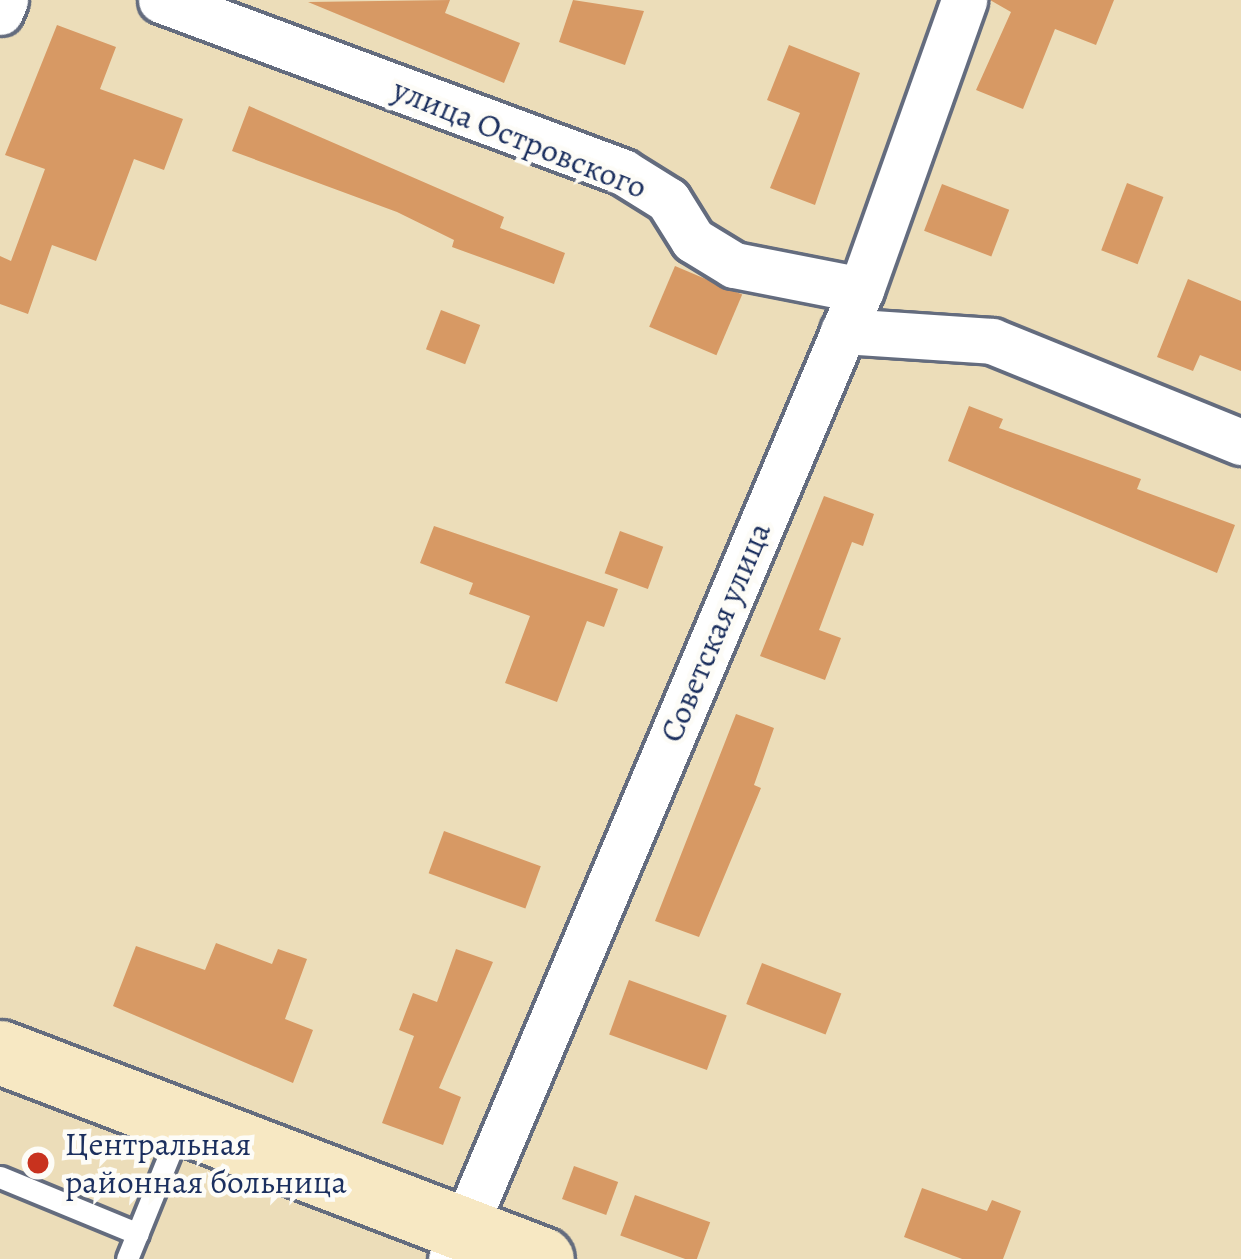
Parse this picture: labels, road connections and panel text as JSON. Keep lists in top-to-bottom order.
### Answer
{
  "streets": {
    "street": ["улица Островского", "Советская улица"]
  },
  "crossings": [
    ["улица Островского", "Советская улица"]
  ],
  "places": ["Центральная районная больница"]
}
